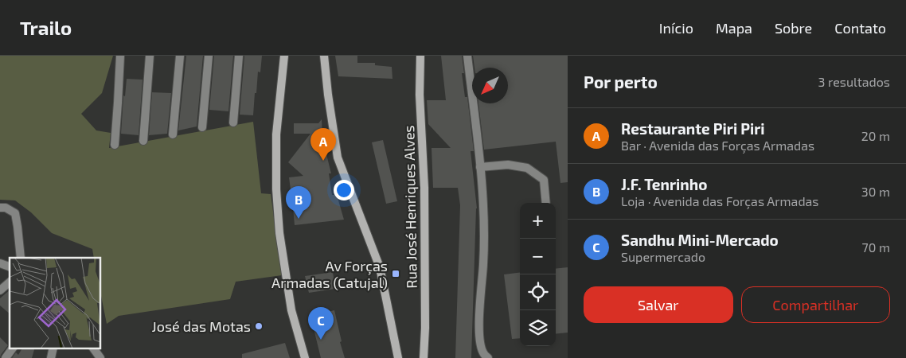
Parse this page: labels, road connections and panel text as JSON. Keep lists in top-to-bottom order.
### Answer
{
  "streets": {
    "street": ["Rua José Henriques Alves"]
  },
  "places": {
    "transit": ["Av Forças Armadas (Catujal)"],
    "other": ["José das Motas"]
  },
  "north": "bottom left",
  "page": {
    "header": "Trailo",
    "nav": [
      "Início",
      "Mapa",
      "Sobre",
      "Contato"
    ],
    "heading": ["Por perto", "3 resultados"],
    "list": [
      {
        "mark": "A",
        "name": "Restaurante Piri Piri",
        "note": "Bar · Avenida das Forças Armadas",
        "value": "20 m"
      },
      {
        "mark": "B",
        "name": "J.F. Tenrinho",
        "note": "Loja · Avenida das Forças Armadas",
        "value": "30 m"
      },
      {
        "mark": "C",
        "name": "Sandhu Mini-Mercado",
        "note": "Supermercado",
        "value": "70 m"
      }
    ],
    "pins": ["A", "B", "C"],
    "map_buttons": ["+", "−"],
    "buttons": ["Salvar", "Compartilhar"]
  }
}
